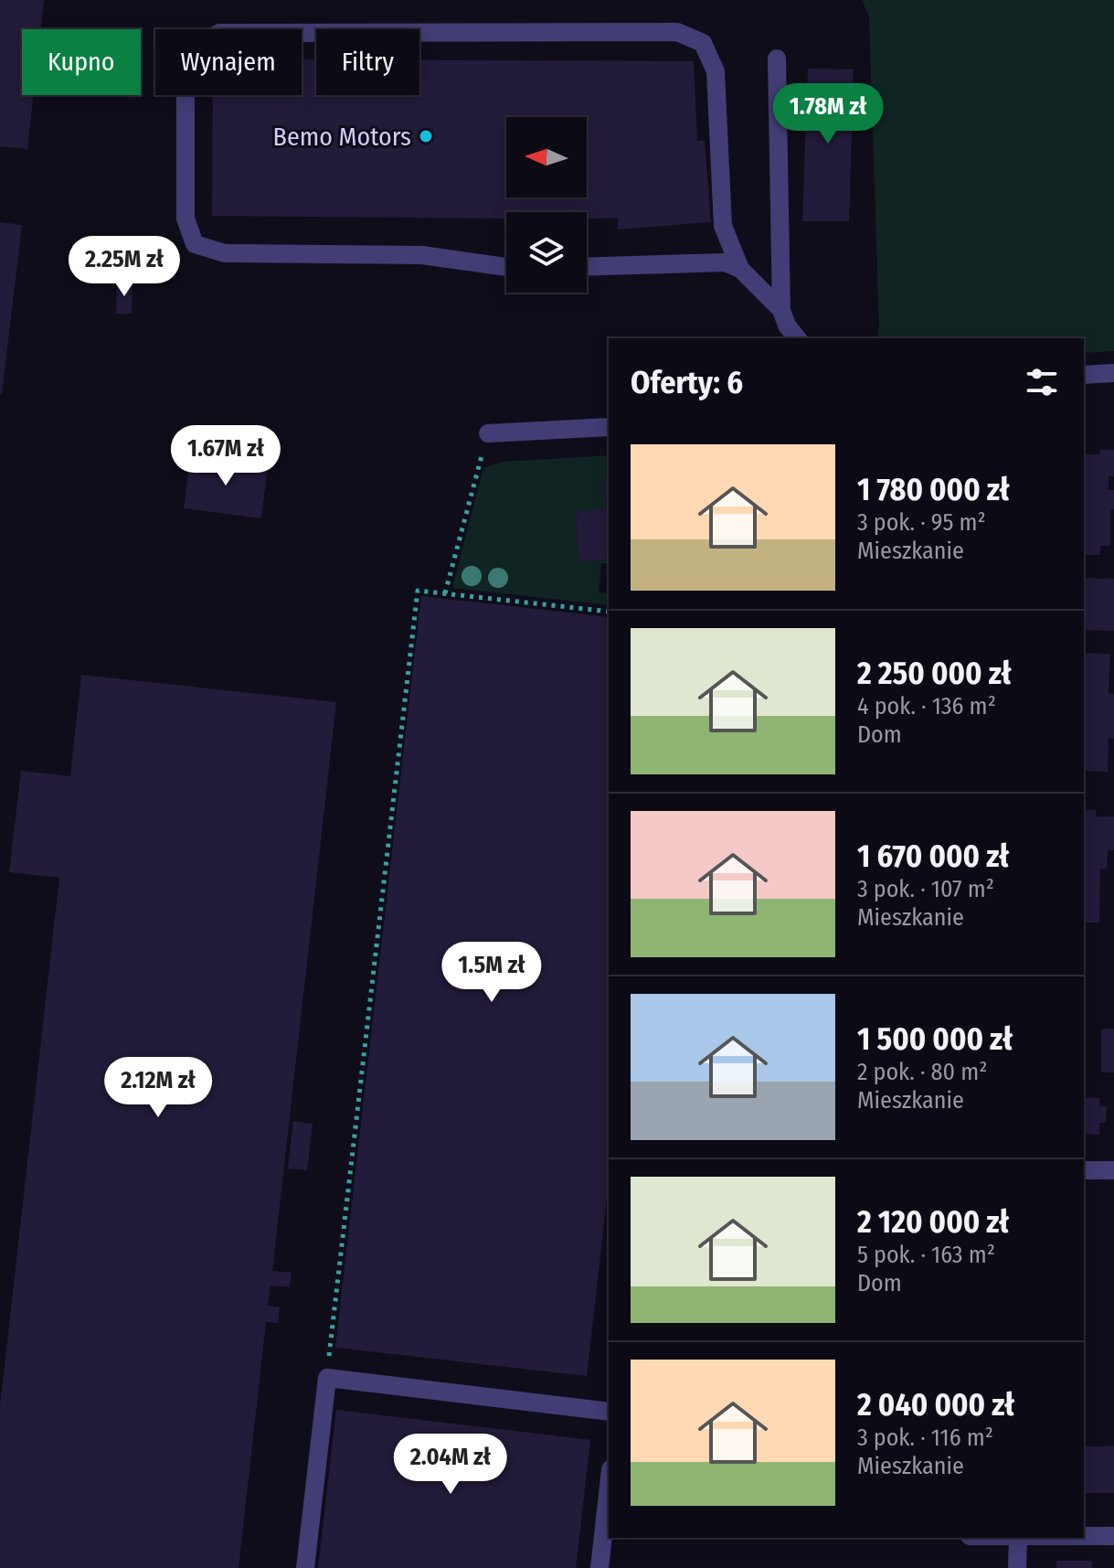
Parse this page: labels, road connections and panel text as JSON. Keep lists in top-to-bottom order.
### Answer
{
  "places": ["Bemo Motors"],
  "north": "left",
  "page": {
    "chip": ["Kupno", "Wynajem", "Filtry"],
    "price": [
      "1.78M zł",
      "2.25M zł",
      "1.67M zł",
      "1.5M zł",
      "2.12M zł",
      "2.04M zł"
    ],
    "heading": "Oferty: 6",
    "list": [
      {
        "name": "1 780 000 zł",
        "note": "3 pok. · 95 m² · Mieszkanie"
      },
      {
        "name": "2 250 000 zł",
        "note": "4 pok. · 136 m² · Dom"
      },
      {
        "name": "1 670 000 zł",
        "note": "3 pok. · 107 m² · Mieszkanie"
      },
      {
        "name": "1 500 000 zł",
        "note": "2 pok. · 80 m² · Mieszkanie"
      },
      {
        "name": "2 120 000 zł",
        "note": "5 pok. · 163 m² · Dom"
      },
      {
        "name": "2 040 000 zł",
        "note": "3 pok. · 116 m² · Mieszkanie"
      }
    ]
  }
}
